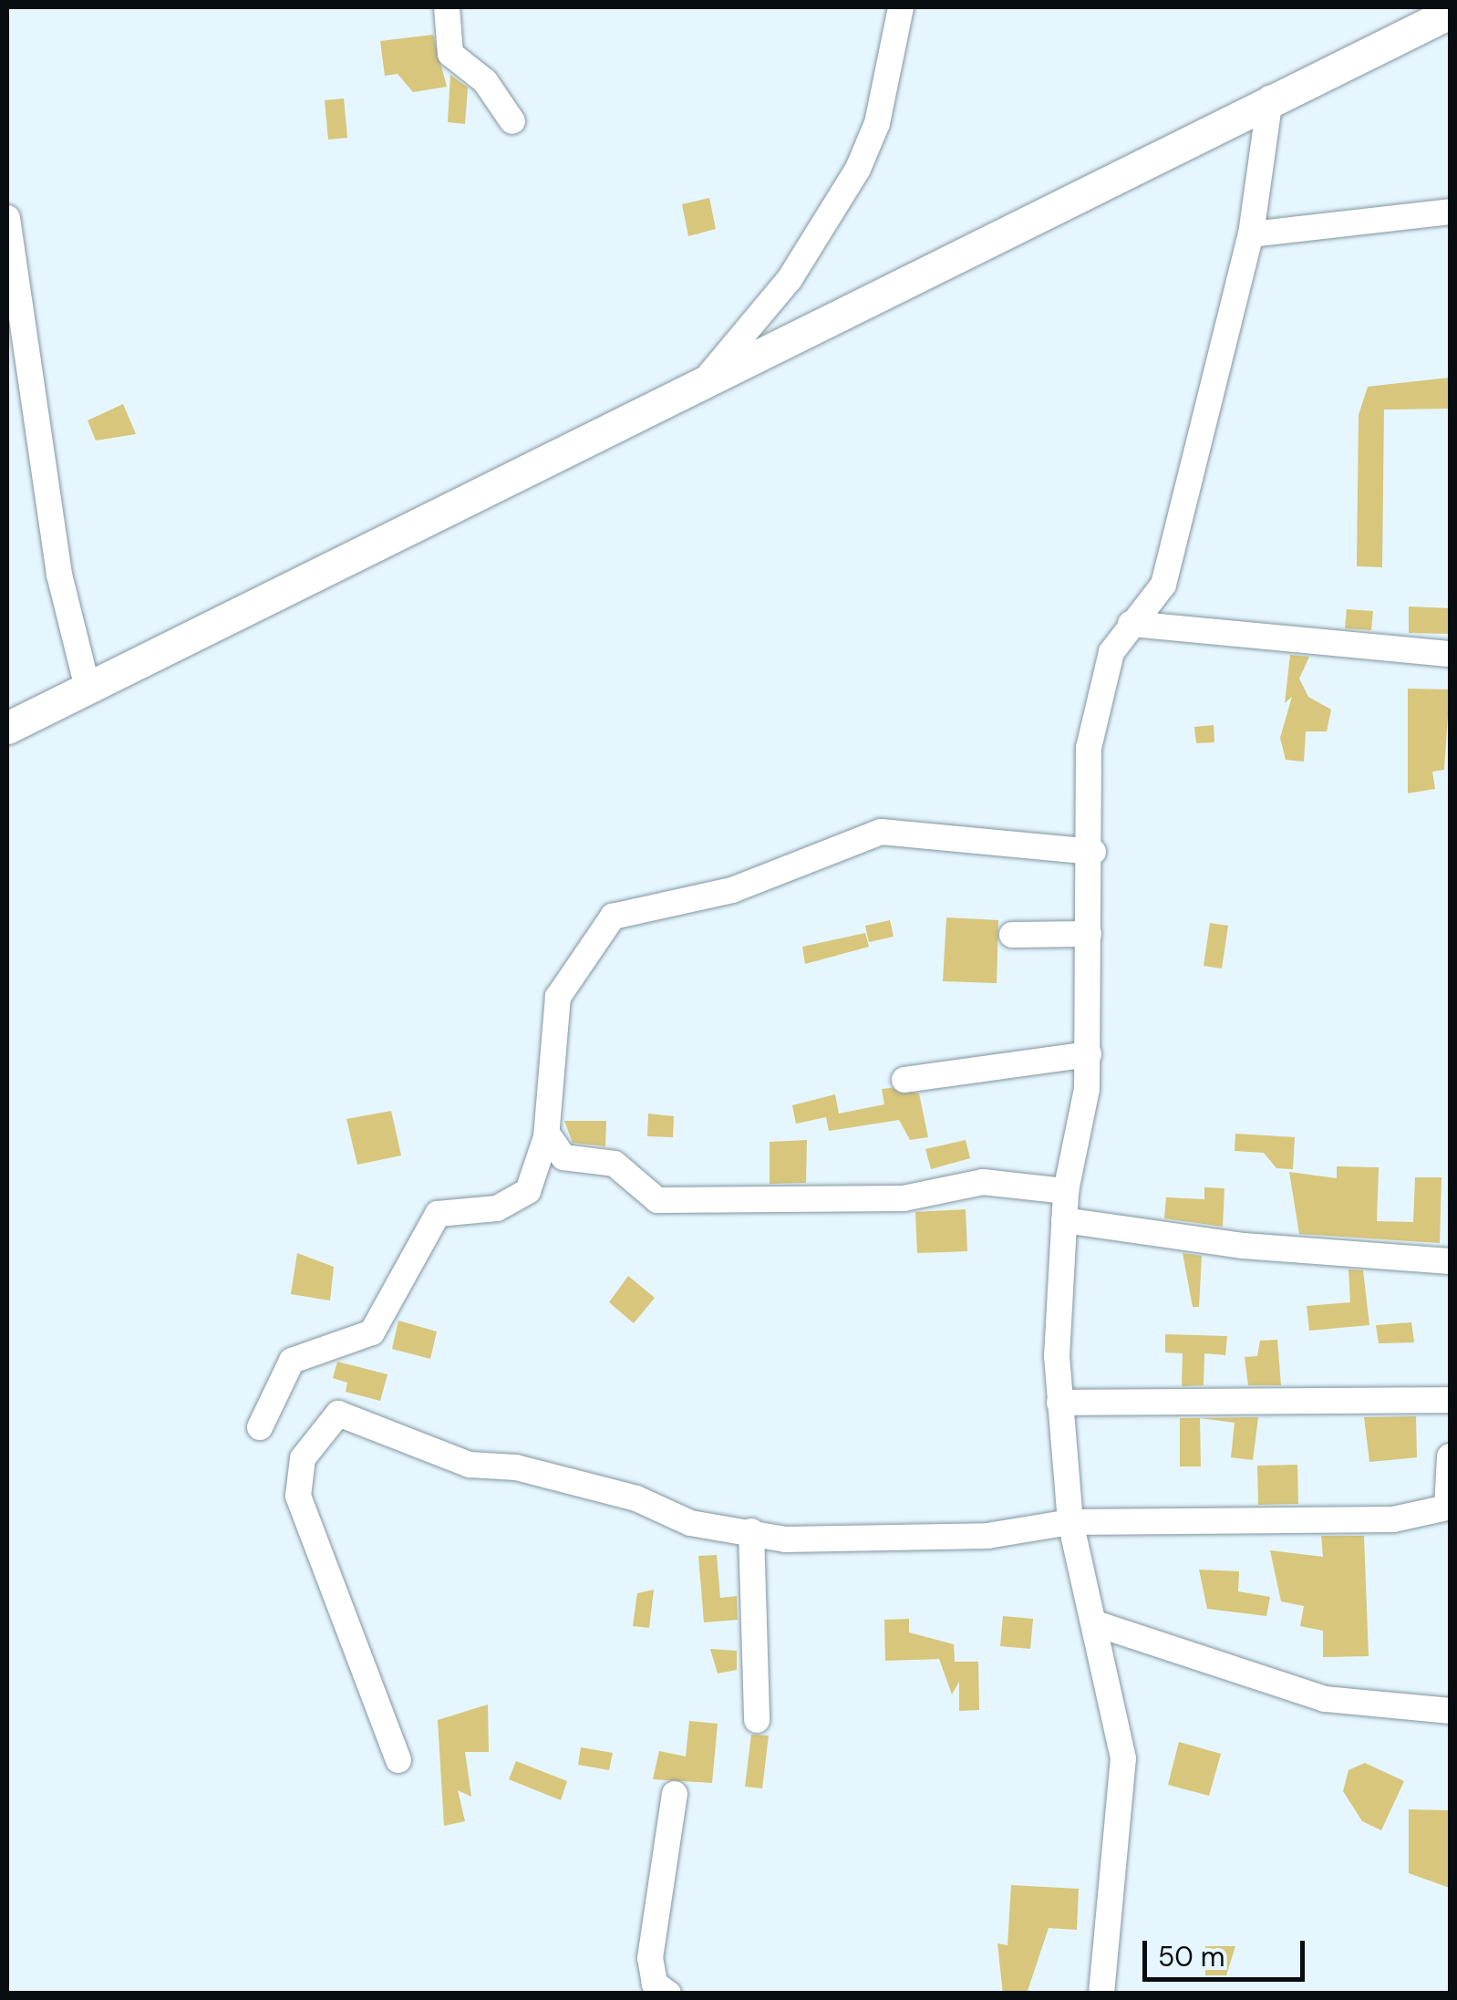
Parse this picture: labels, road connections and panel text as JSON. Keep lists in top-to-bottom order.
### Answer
{
  "scale_bar": "50 m"
}
